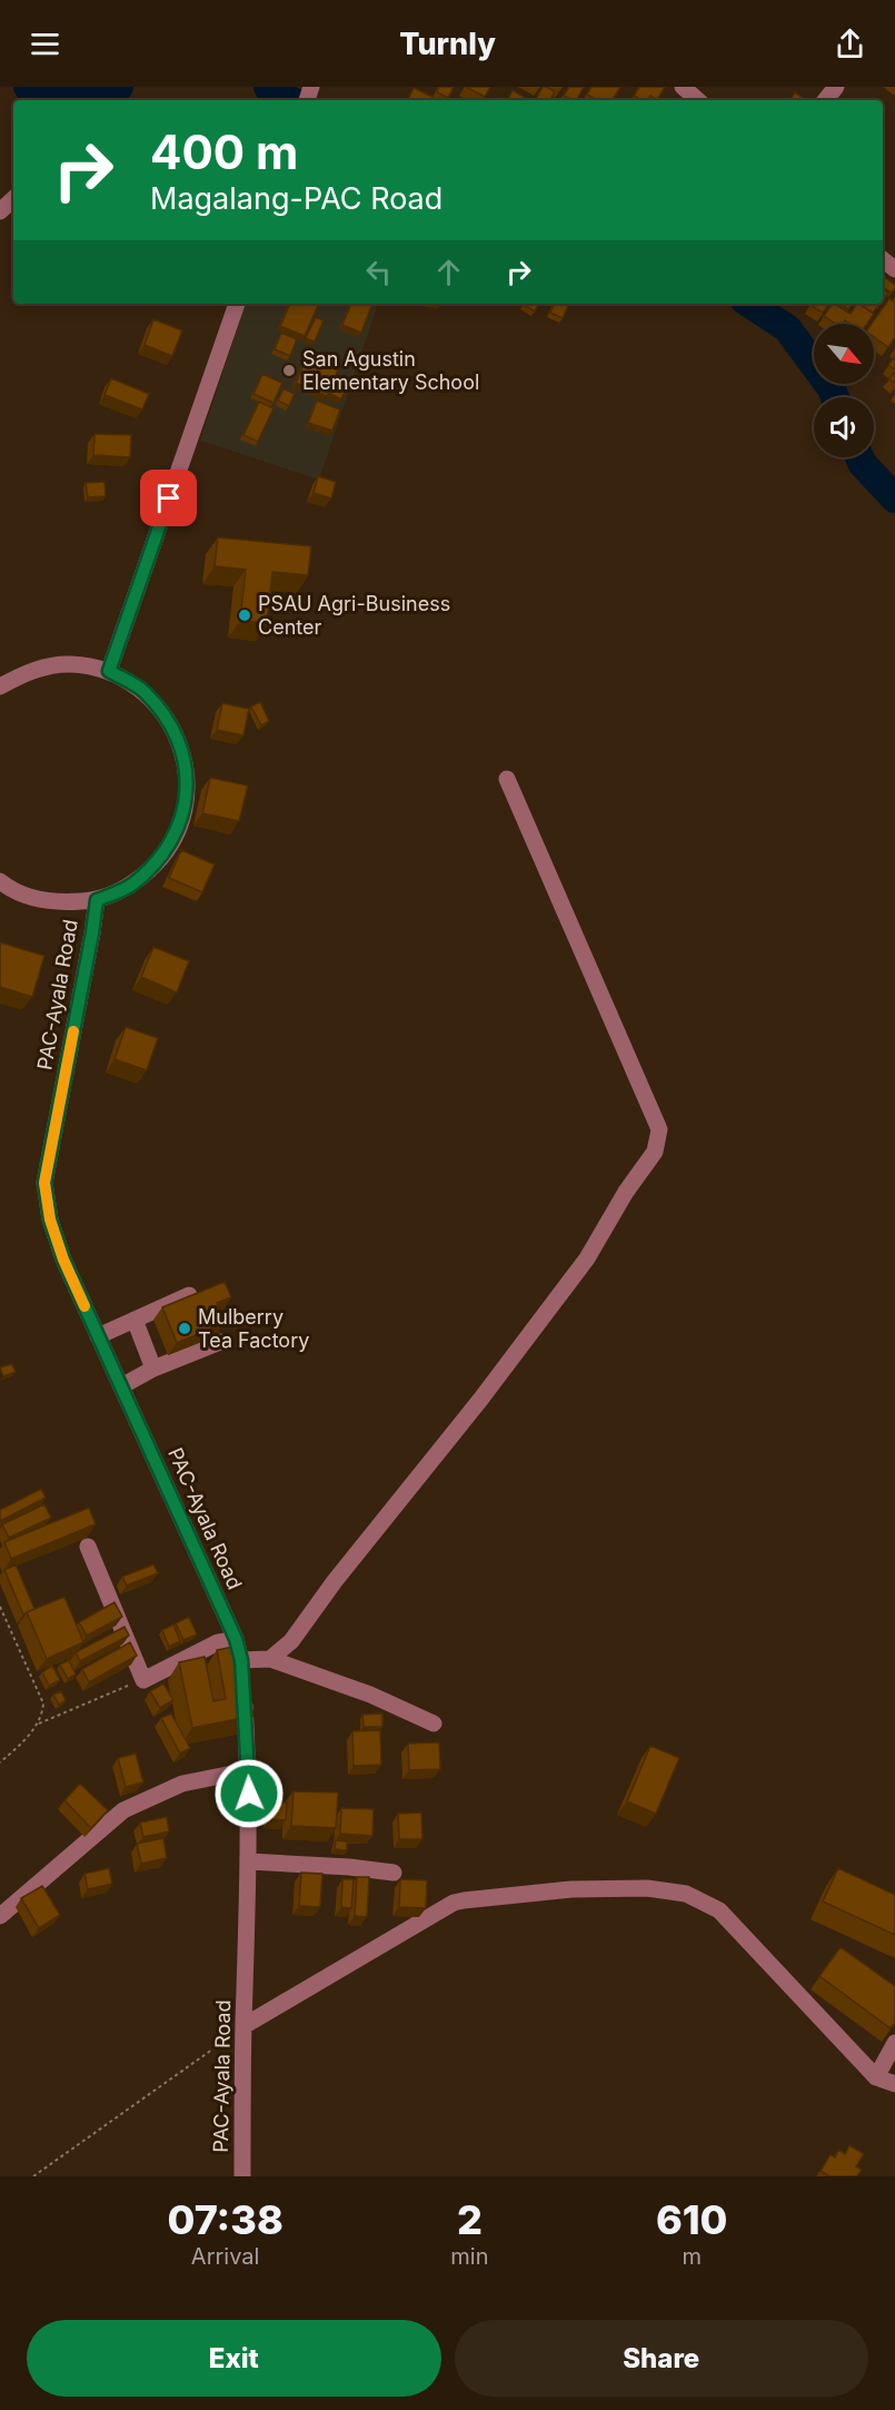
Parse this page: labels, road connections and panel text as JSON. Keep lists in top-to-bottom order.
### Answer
{
  "streets": {
    "street": ["PAC-Ayala Road"]
  },
  "places": ["San Agustin Elementary School", "PSAU Agri-Business Center", "Mulberry Tea Factory"],
  "north": "bottom right",
  "page": {
    "header": "Turnly",
    "turn": ["400 m", "Magalang-PAC Road"],
    "eta": [
      "07:38",
      "Arrival",
      "2",
      "min",
      "610",
      "m"
    ],
    "buttons": ["Exit", "Share"]
  }
}
